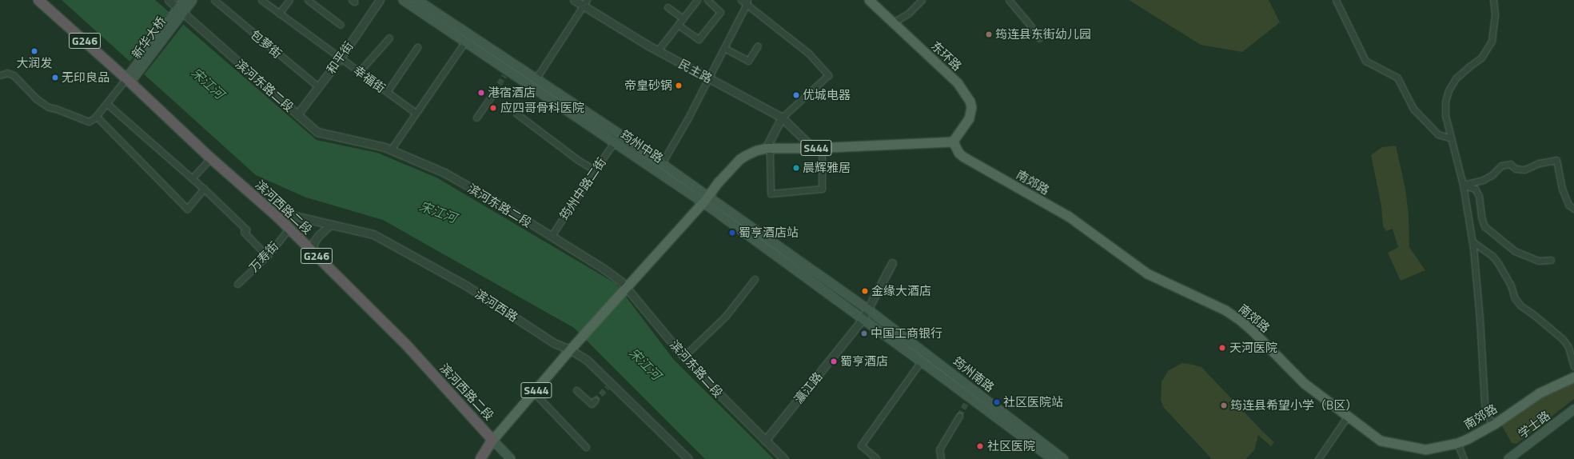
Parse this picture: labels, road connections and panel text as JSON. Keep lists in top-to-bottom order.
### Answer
{
  "streets": {
    "highway": ["G246", "滨河西路二段"],
    "main road": [
      "新华大桥",
      "东环路",
      "筠州中路",
      "S444",
      "南郊路",
      "筠州南路",
      "学士路"
    ],
    "street": [
      "包萝街",
      "和平街",
      "民主路",
      "幸福街",
      "滨河东路二段",
      "筠州中路二街",
      "万寿街",
      "滨河西路",
      "瀛江路"
    ]
  },
  "crossings": [
    ["新华大桥", "G246"],
    ["新华大桥", "滨河东路二段"],
    ["新华大桥", "滨河西路二段"],
    ["G246", "滨河西路二段"],
    ["包萝街", "和平街"],
    ["东环路", "S444"],
    ["东环路", "南郊路"],
    ["和平街", "幸福街"],
    ["和平街", "滨河东路二段"],
    ["民主路", "S444"],
    ["滨河东路二段", "S444"],
    ["滨河东路二段", "筠州中路二街"],
    ["滨河东路二段", "瀛江路"],
    ["筠州中路", "S444"],
    ["筠州中路", "筠州中路二街"],
    ["筠州中路", "筠州南路"],
    ["筠州中路", "瀛江路"],
    ["S444", "南郊路"],
    ["S444", "滨河西路二段"],
    ["S444", "滨河西路"],
    ["滨河西路二段", "万寿街"],
    ["滨河西路二段", "滨河西路"],
    ["筠州南路", "瀛江路"]
  ],
  "water": ["宋江河"],
  "places": [
    "筠连县东街幼儿园",
    "大润发",
    "无印良品",
    "帝皇砂锅",
    "港宿酒店",
    "优城电器",
    "应四哥骨科医院",
    "晨辉雅居",
    "蜀亨酒店站",
    "金缘大酒店",
    "中国工商银行",
    "天河医院",
    "蜀亨酒店",
    "社区医院站",
    "筠连县希望小学（B区）",
    "社区医院"
  ]
}
